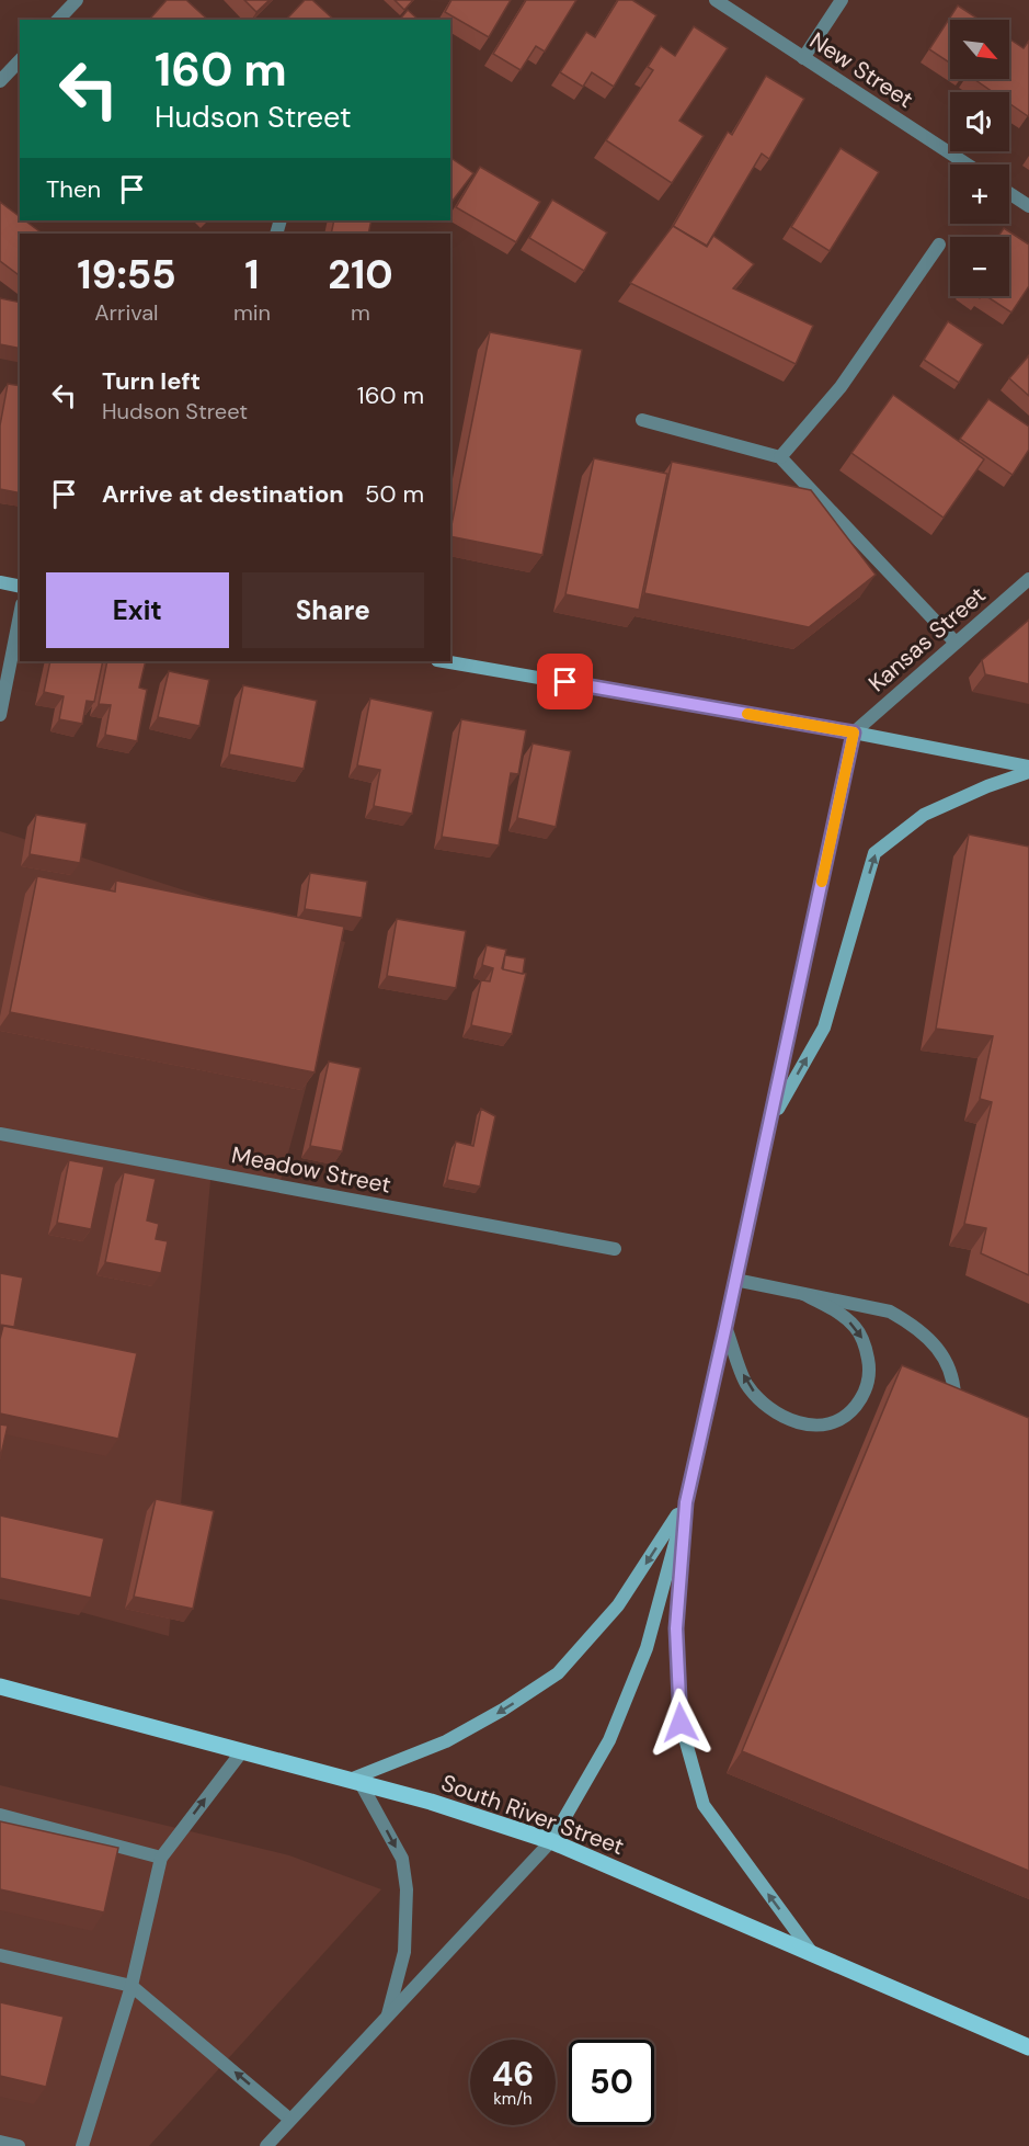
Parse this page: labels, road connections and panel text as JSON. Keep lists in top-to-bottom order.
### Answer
{
  "streets": {
    "main road": ["South River Street"],
    "street": ["New Street", "Kansas Street", "Meadow Street"]
  },
  "north": "bottom right",
  "page": {
    "map_buttons": ["+", "−"],
    "turn": ["160 m", "Hudson Street"],
    "then": "Then",
    "eta": [
      "19:55",
      "Arrival",
      "1",
      "min",
      "210",
      "m"
    ],
    "list": [
      {
        "name": "Turn left",
        "note": "Hudson Street",
        "value": "160 m"
      },
      {
        "name": "Arrive at destination",
        "value": "50 m"
      }
    ],
    "buttons": ["Exit", "Share"],
    "speed": "46 km/h",
    "limit": "50"
  }
}
